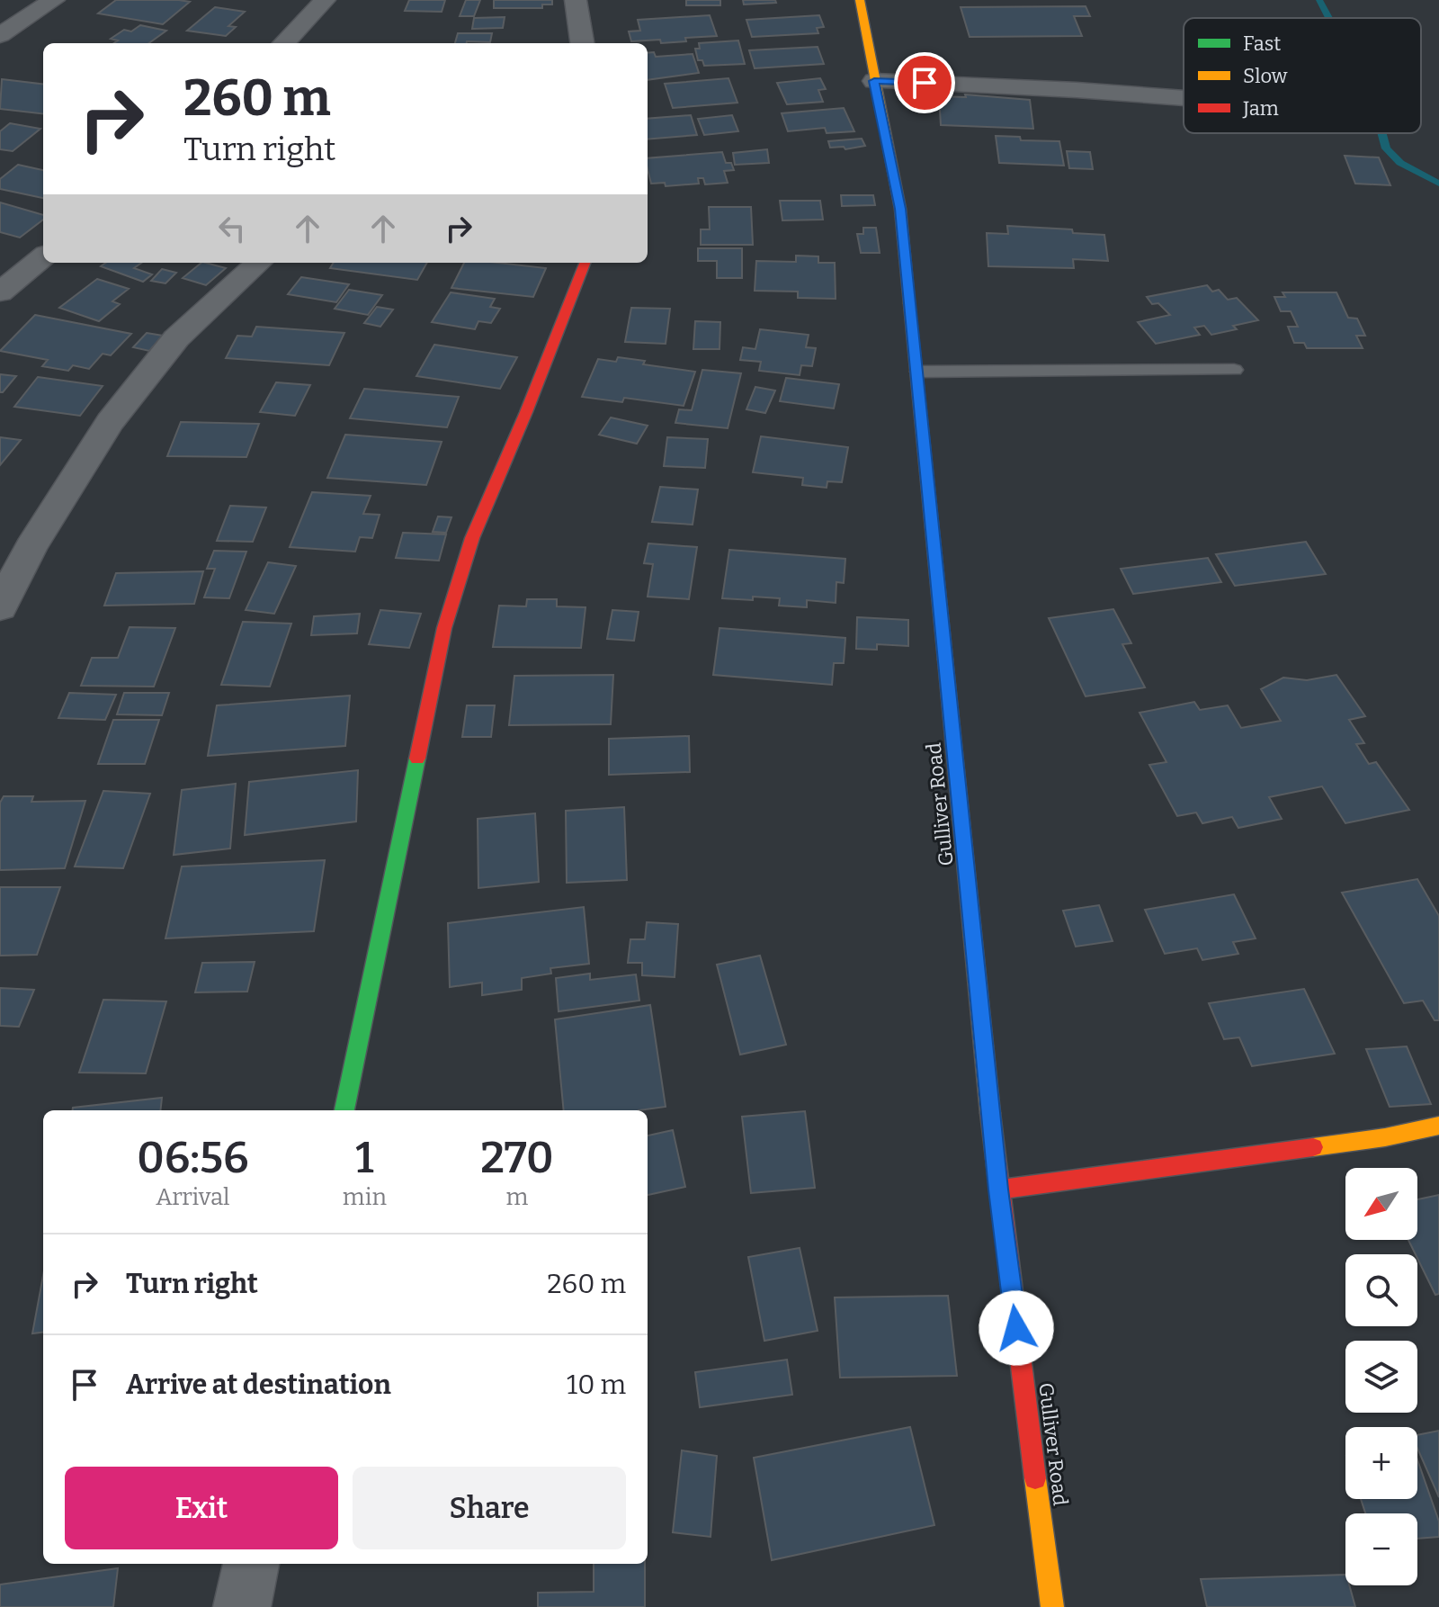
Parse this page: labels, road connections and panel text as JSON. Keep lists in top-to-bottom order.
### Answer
{
  "streets": {
    "street": ["Gulliver Road"]
  },
  "legend": ["Fast", "Slow", "Jam"],
  "north": "bottom left",
  "page": {
    "turn": ["260 m", "Turn right"],
    "eta": [
      "06:56",
      "Arrival",
      "1",
      "min",
      "270",
      "m"
    ],
    "map_buttons": ["+", "−"],
    "list": [
      {
        "name": "Turn right",
        "value": "260 m"
      },
      {
        "name": "Arrive at destination",
        "value": "10 m"
      }
    ],
    "buttons": ["Exit", "Share"]
  }
}
